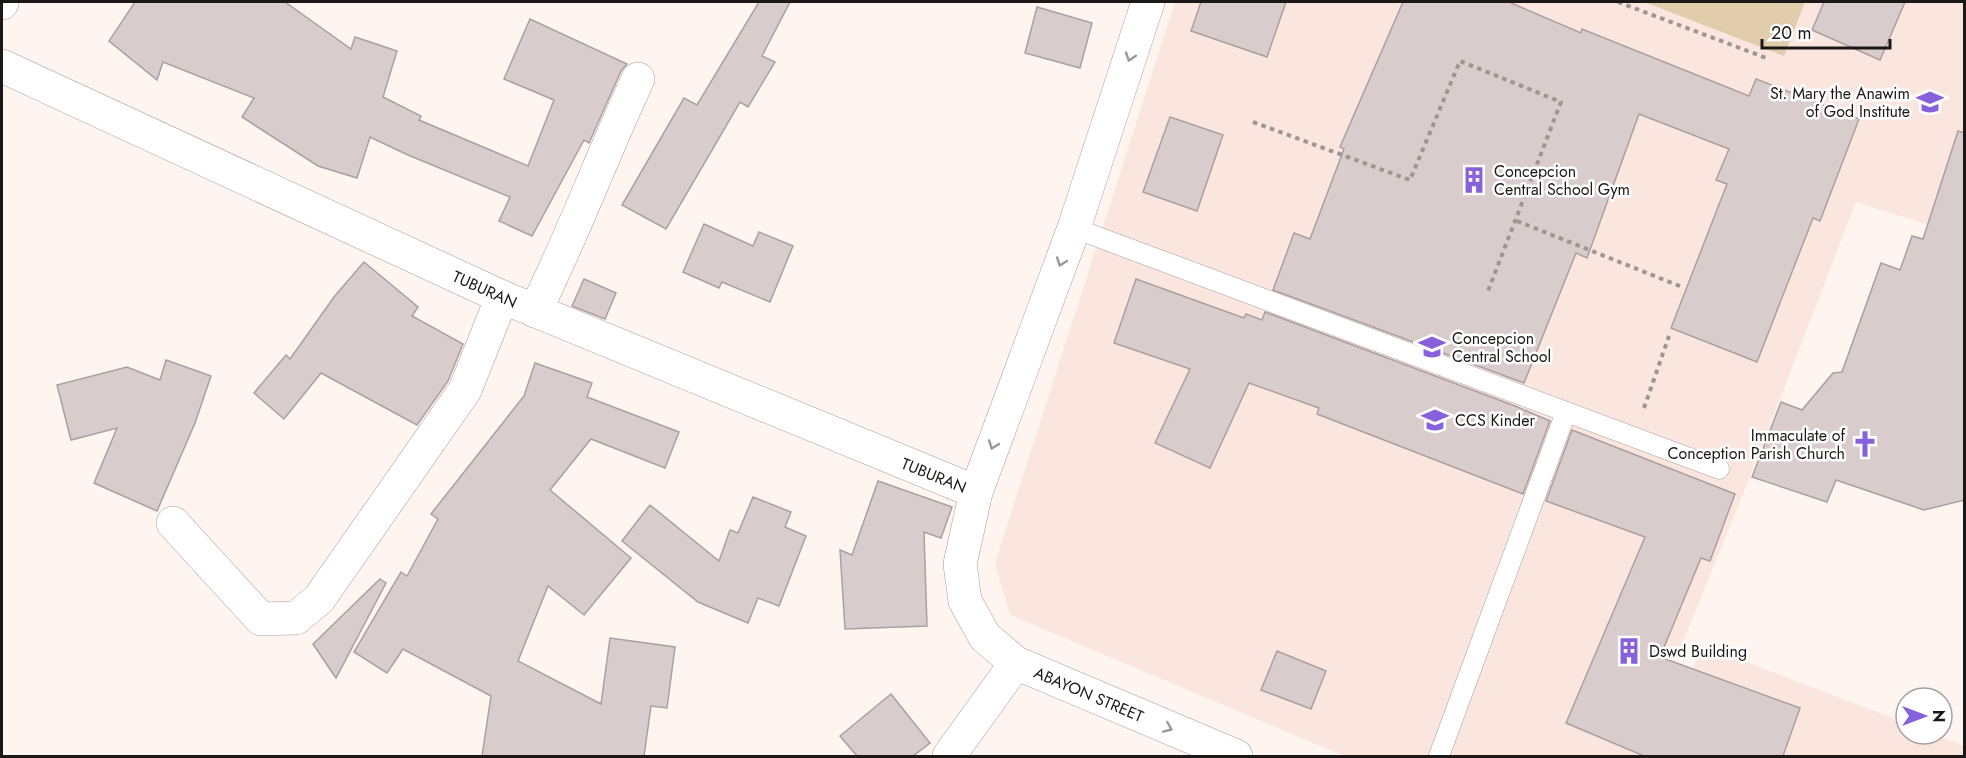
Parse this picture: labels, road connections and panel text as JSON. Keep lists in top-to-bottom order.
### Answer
{
  "streets": {
    "street": ["TUBURAN", "ABAYON STREET"]
  },
  "crossings": [
    ["TUBURAN", "ABAYON STREET"]
  ],
  "one_way": ["ABAYON STREET"],
  "places": {
    "school or university": ["St. Mary the Anawim of God Institute", "Concepcion Central School", "CCS Kinder"],
    "building": ["Concepcion Central School Gym", "Dswd Building"],
    "church": ["Immaculate of Conception Parish Church"]
  },
  "scale_bar": "20 m",
  "north": "right"
}
